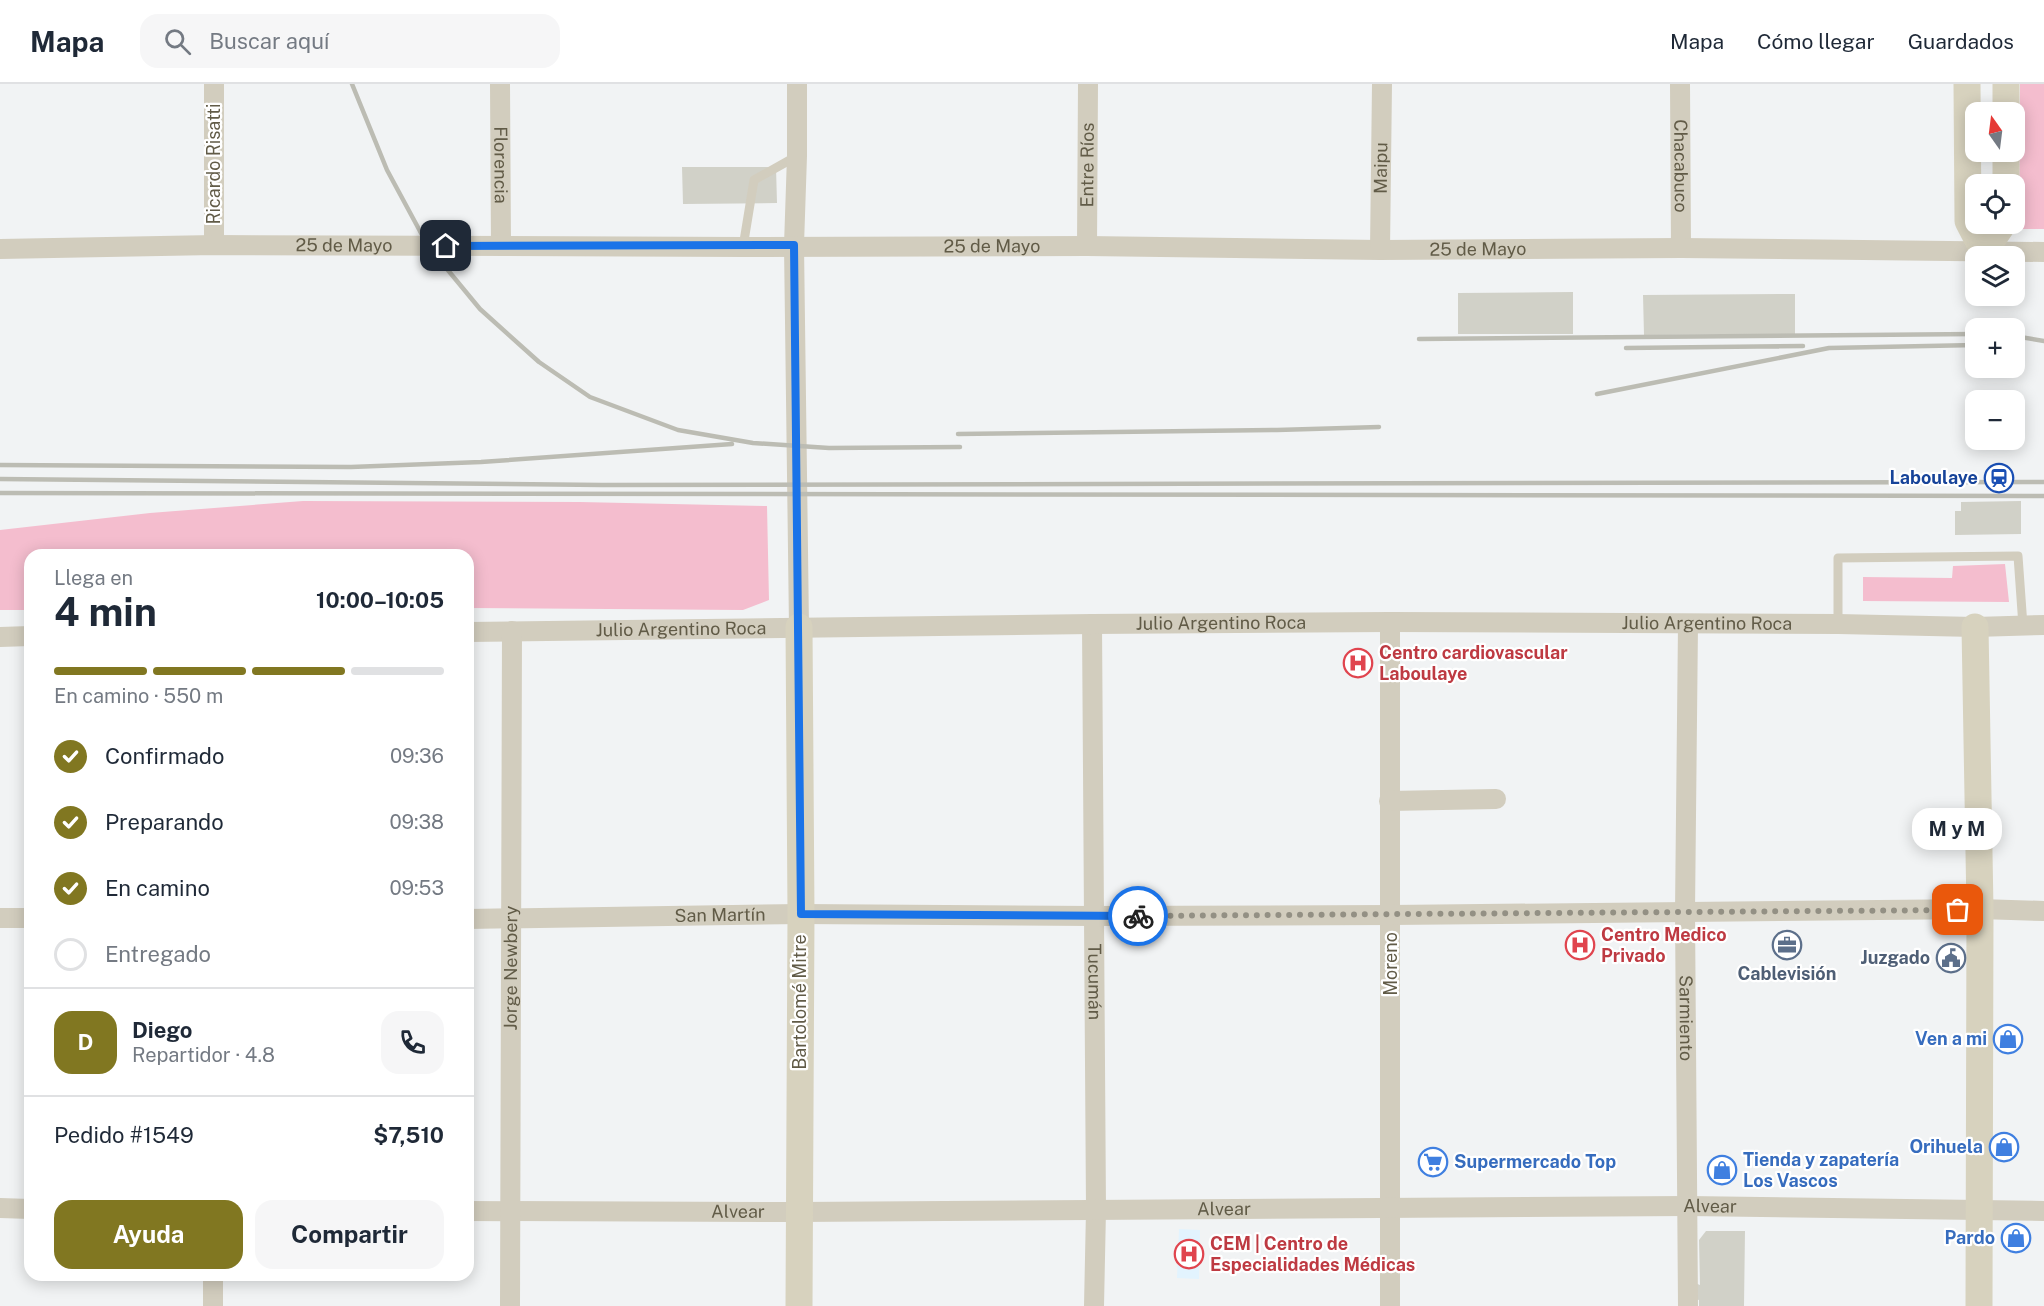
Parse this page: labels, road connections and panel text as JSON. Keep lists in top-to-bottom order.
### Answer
{
  "streets": {
    "main road": ["Bartolomé Mitre"],
    "street": [
      "Ricardo Risatti",
      "Florencia",
      "Entre Ríos",
      "Chacabuco",
      "Maipu",
      "25 de Mayo",
      "Julio Argentino Roca",
      "San Martín",
      "Moreno",
      "Jorge Newbery",
      "Tucumán",
      "Sarmiento",
      "Alvear"
    ]
  },
  "crossings": [
    ["Ricardo Risatti", "25 de Mayo"],
    ["Florencia", "25 de Mayo"],
    ["Entre Ríos", "25 de Mayo"],
    ["Chacabuco", "25 de Mayo"],
    ["Maipu", "25 de Mayo"],
    ["Julio Argentino Roca", "Moreno"],
    ["Julio Argentino Roca", "Jorge Newbery"],
    ["Julio Argentino Roca", "Tucumán"],
    ["Julio Argentino Roca", "Bartolomé Mitre"],
    ["Julio Argentino Roca", "Sarmiento"],
    ["San Martín", "Moreno"],
    ["San Martín", "Jorge Newbery"],
    ["San Martín", "Tucumán"],
    ["San Martín", "Bartolomé Mitre"],
    ["San Martín", "Sarmiento"],
    ["Moreno", "Alvear"],
    ["Jorge Newbery", "Alvear"],
    ["Tucumán", "Alvear"],
    ["Bartolomé Mitre", "Alvear"],
    ["Sarmiento", "Alvear"]
  ],
  "places": {
    "station": ["Laboulaye"],
    "hospital": ["Centro cardiovascular Laboulaye", "Centro Medico Privado", "CEM | Centro de Especialidades Médicas"],
    "other": ["M y M"],
    "office": ["Cablevisión"],
    "public building": ["Juzgado"],
    "shop": [
      "Ven a mi",
      "Orihuela",
      "Tienda y zapatería Los Vascos",
      "Pardo"
    ],
    "supermarket": ["Supermercado Top"]
  },
  "north": "top",
  "page": {
    "header": "Mapa",
    "search": "Buscar aquí",
    "nav": ["Mapa", "Cómo llegar", "Guardados"],
    "map_buttons": ["+", "−"],
    "heading": ["4 min", "Llega en", "10:00–10:05"],
    "panel": [
      "Diego",
      "Repartidor · 4.8",
      "Pedido #1549",
      "$7,510"
    ],
    "bar": "En camino · 550 m",
    "list": [
      ["Confirmado", "09:36"],
      ["Preparando", "09:38"],
      ["En camino", "09:53"],
      "Entregado"
    ],
    "bubble": "M y M",
    "round": "D",
    "buttons": ["Ayuda", "Compartir"]
  }
}
